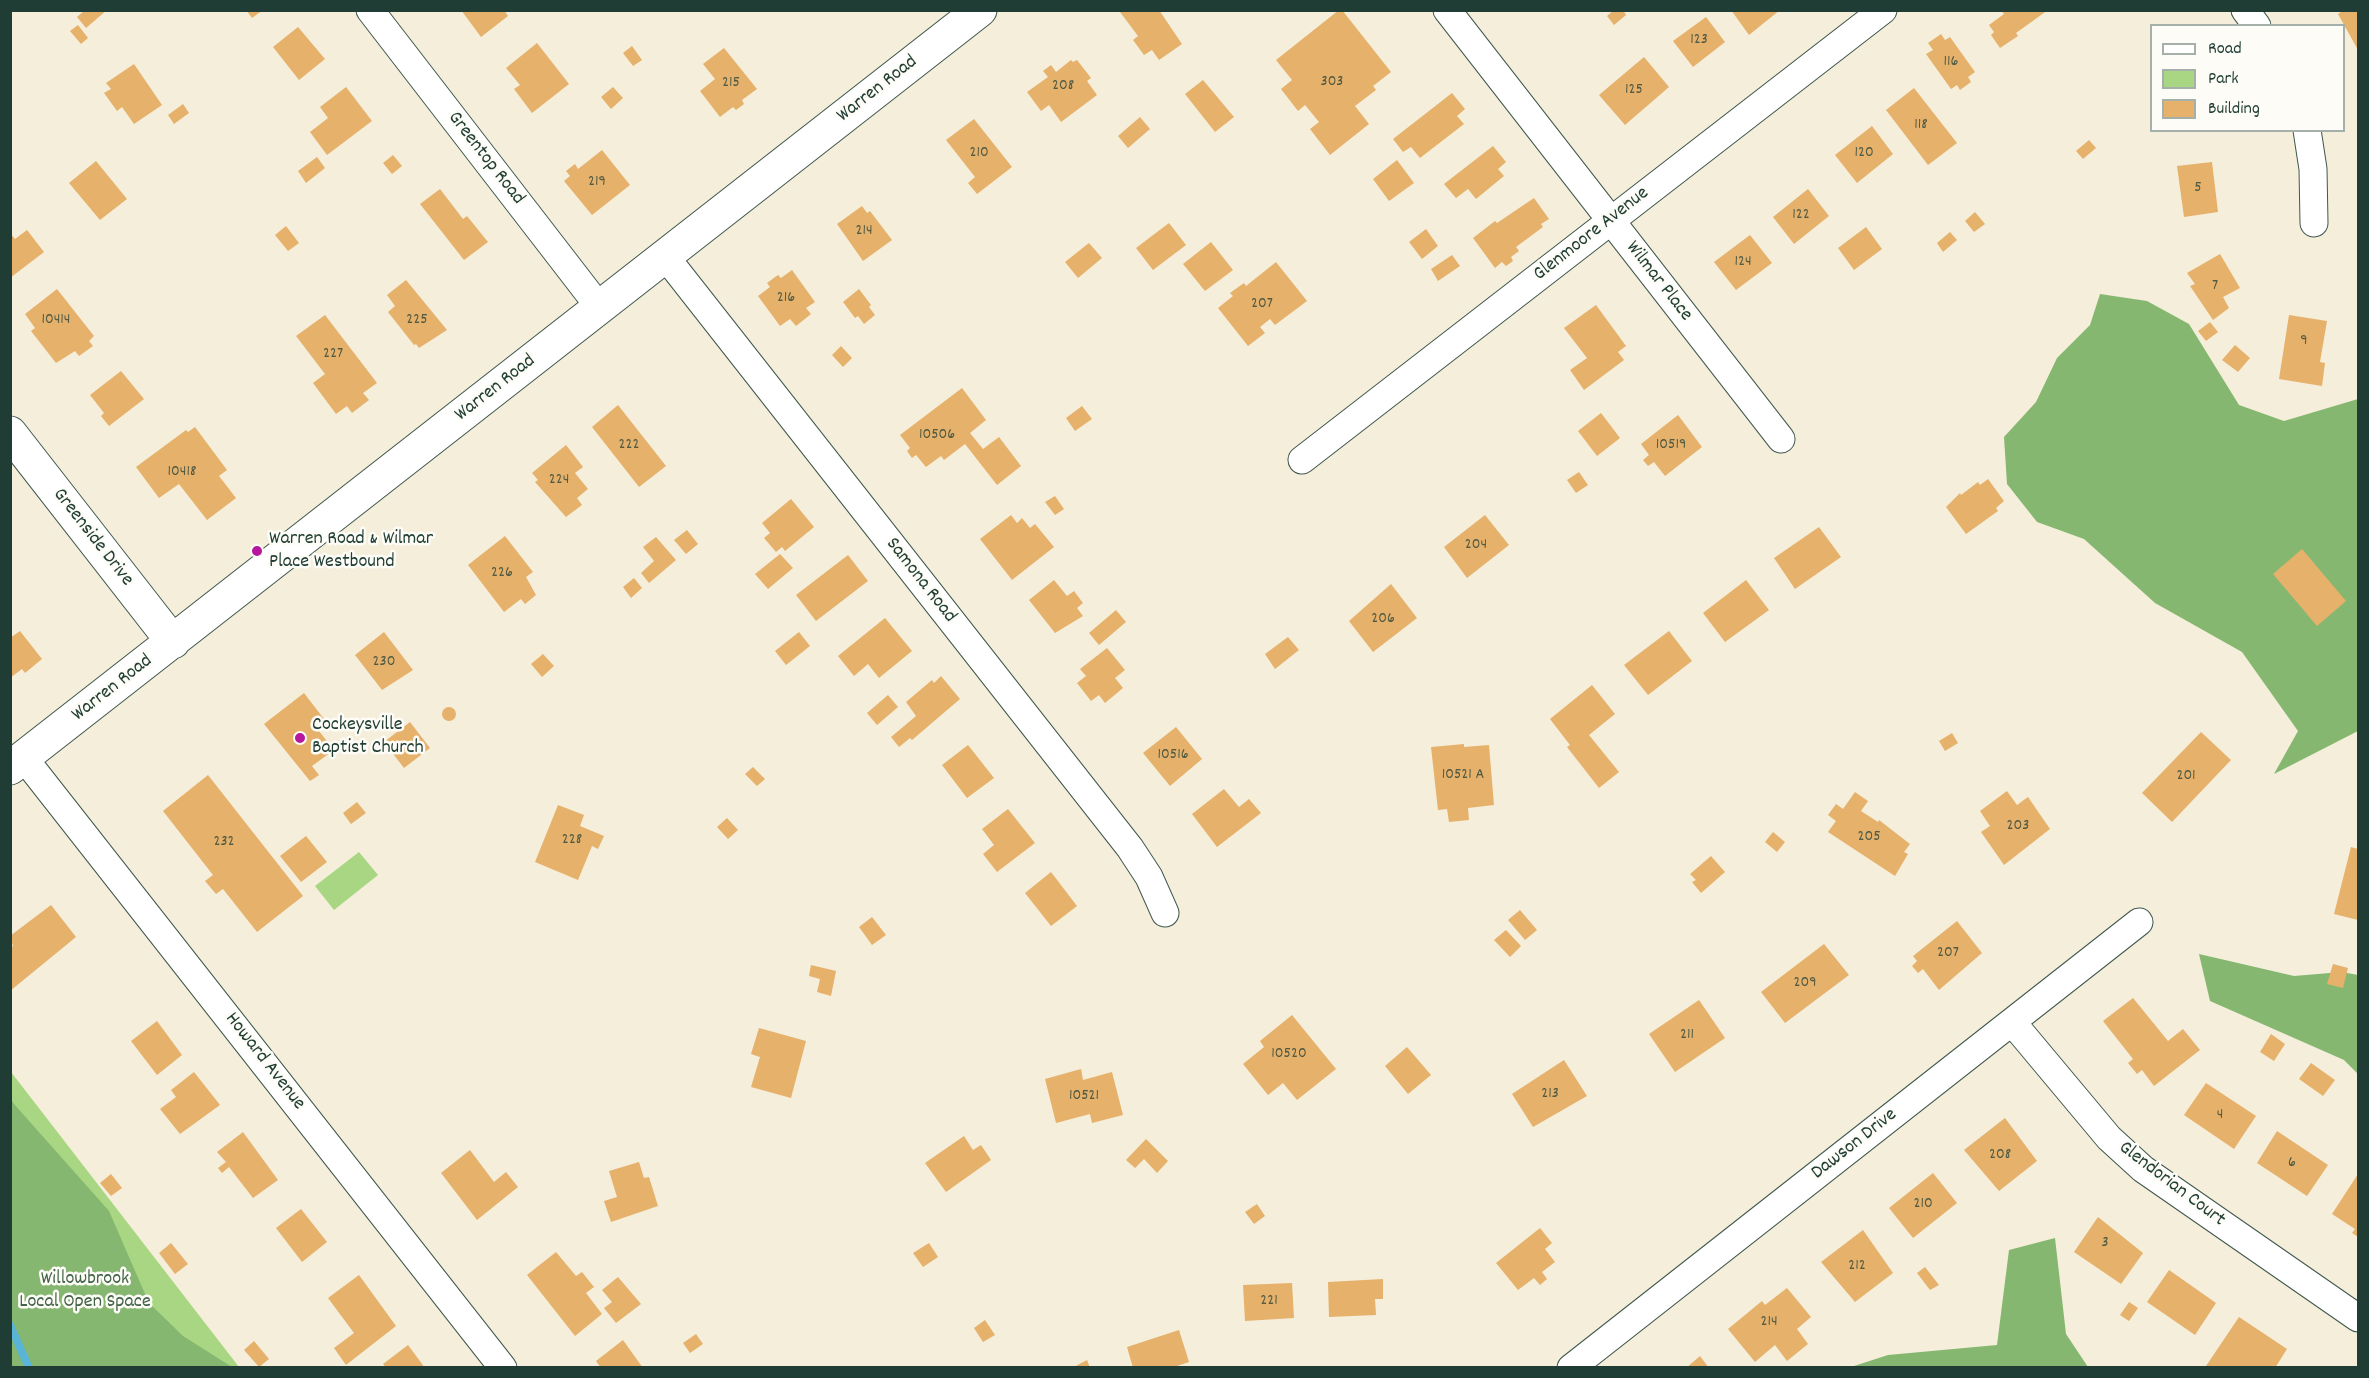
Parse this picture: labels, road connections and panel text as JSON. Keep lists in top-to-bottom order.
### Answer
{
  "streets": {
    "street": [
      "Warren Road",
      "Greentop Road",
      "Glenmoore Avenue",
      "Wilmar Place",
      "Greenside Drive",
      "Samona Road",
      "Howard Avenue",
      "Dawson Drive",
      "Glendorian Court"
    ]
  },
  "crossings": [
    ["Warren Road", "Greentop Road"],
    ["Warren Road", "Greenside Drive"],
    ["Warren Road", "Samona Road"],
    ["Warren Road", "Howard Avenue"],
    ["Glenmoore Avenue", "Wilmar Place"],
    ["Dawson Drive", "Glendorian Court"]
  ],
  "parks": ["Willowbrook Local Open Space"],
  "places": ["Warren Road & Wilmar Place Westbound", "Cockeysville Baptist Church"],
  "house_numbers": [
    "123",
    "116",
    "303",
    "215",
    "208",
    "125",
    "118",
    "210",
    "120",
    "219",
    "5",
    "122",
    "214",
    "124",
    "7",
    "216",
    "207",
    "10414",
    "225",
    "9",
    "227",
    "10506",
    "222",
    "10519",
    "10418",
    "224",
    "204",
    "226",
    "206",
    "230",
    "10516",
    "10521 A",
    "201",
    "203",
    "205",
    "228",
    "232",
    "207",
    "209",
    "211",
    "10520",
    "213",
    "10521",
    "4",
    "208",
    "6",
    "210",
    "3",
    "212",
    "221",
    "214"
  ],
  "legend": ["Road", "Park", "Building"]
}
